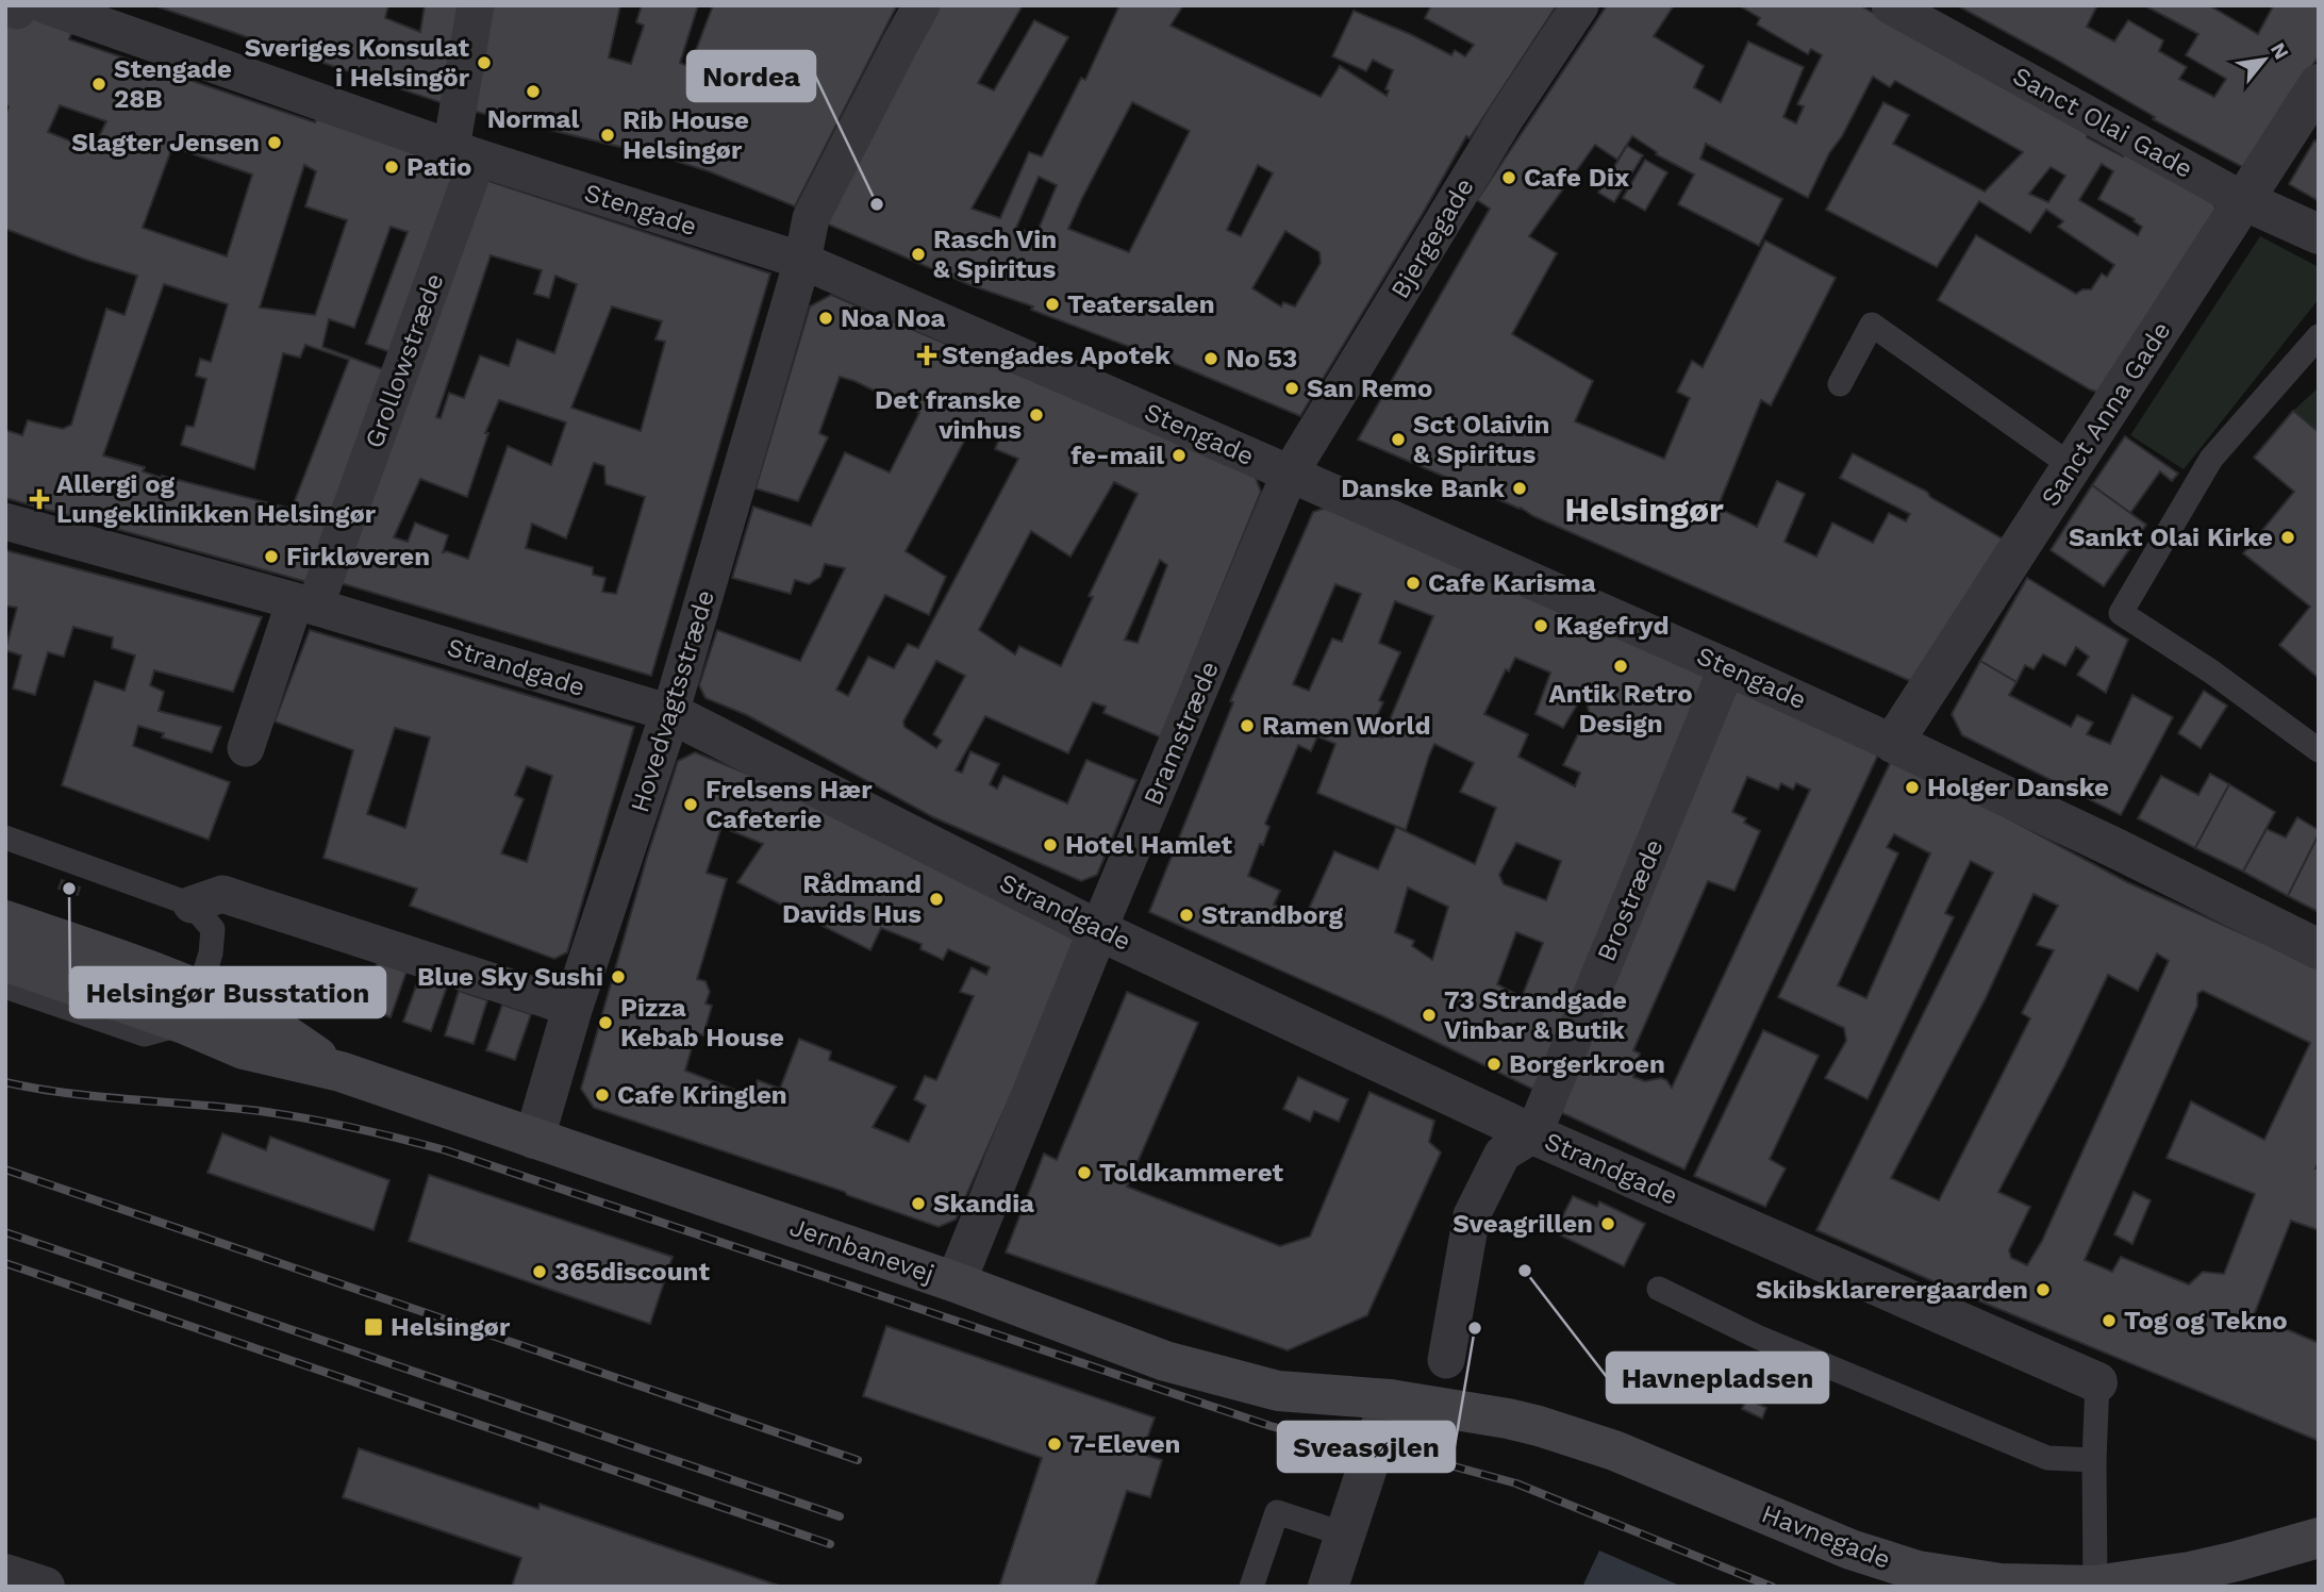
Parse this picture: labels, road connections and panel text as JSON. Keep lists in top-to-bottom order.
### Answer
{
  "streets": {
    "main road": ["Jernbanevej", "Havnegade"],
    "street": [
      "Sanct Olai Gade",
      "Stengade",
      "Bjergegade",
      "Grollowstræde",
      "Sanct Anna Gade",
      "Strandgade",
      "Hovedvagtsstræde",
      "Bramstræde",
      "Brostræde"
    ]
  },
  "crossings": [
    ["Sanct Olai Gade", "Sanct Anna Gade"],
    ["Stengade", "Bjergegade"],
    ["Stengade", "Grollowstræde"],
    ["Stengade", "Sanct Anna Gade"],
    ["Stengade", "Hovedvagtsstræde"],
    ["Stengade", "Bramstræde"],
    ["Stengade", "Brostræde"],
    ["Bjergegade", "Bramstræde"],
    ["Grollowstræde", "Strandgade"],
    ["Strandgade", "Hovedvagtsstræde"],
    ["Strandgade", "Bramstræde"],
    ["Strandgade", "Brostræde"],
    ["Hovedvagtsstræde", "Jernbanevej"],
    ["Bramstræde", "Jernbanevej"],
    ["Jernbanevej", "Havnegade"]
  ],
  "districts": ["Helsingør"],
  "places": {
    "other": [
      "Sveriges Konsulat i Helsingör",
      "Stengade 28B",
      "Normal",
      "Rib House Helsingør",
      "Slagter Jensen",
      "Patio",
      "Cafe Dix",
      "Nordea",
      "Rasch Vin & Spiritus",
      "Teatersalen",
      "Noa Noa",
      "No 53",
      "San Remo",
      "Det franske vinhus",
      "Sct Olaivin & Spiritus",
      "fe-mail",
      "Danske Bank",
      "Sankt Olai Kirke",
      "Firkløveren",
      "Cafe Karisma",
      "Kagefryd",
      "Antik Retro Design",
      "Ramen World",
      "Holger Danske",
      "Frelsens Hær Cafeterie",
      "Hotel Hamlet",
      "Helsingør Busstation",
      "Rådmand Davids Hus",
      "Strandborg",
      "Blue Sky Sushi",
      "73 Strandgade Vinbar & Butik",
      "Pizza Kebab House",
      "Borgerkroen",
      "Cafe Kringlen",
      "Toldkammeret",
      "Skandia",
      "Sveagrillen",
      "Havnepladsen",
      "365discount",
      "Skibsklarerergaarden",
      "Tog og Tekno",
      "Sveasøjlen",
      "7-Eleven"
    ],
    "health": ["Stengades Apotek", "Allergi og Lungeklinikken Helsingør"],
    "transit": ["Helsingør"]
  },
  "north": "top right"
}
